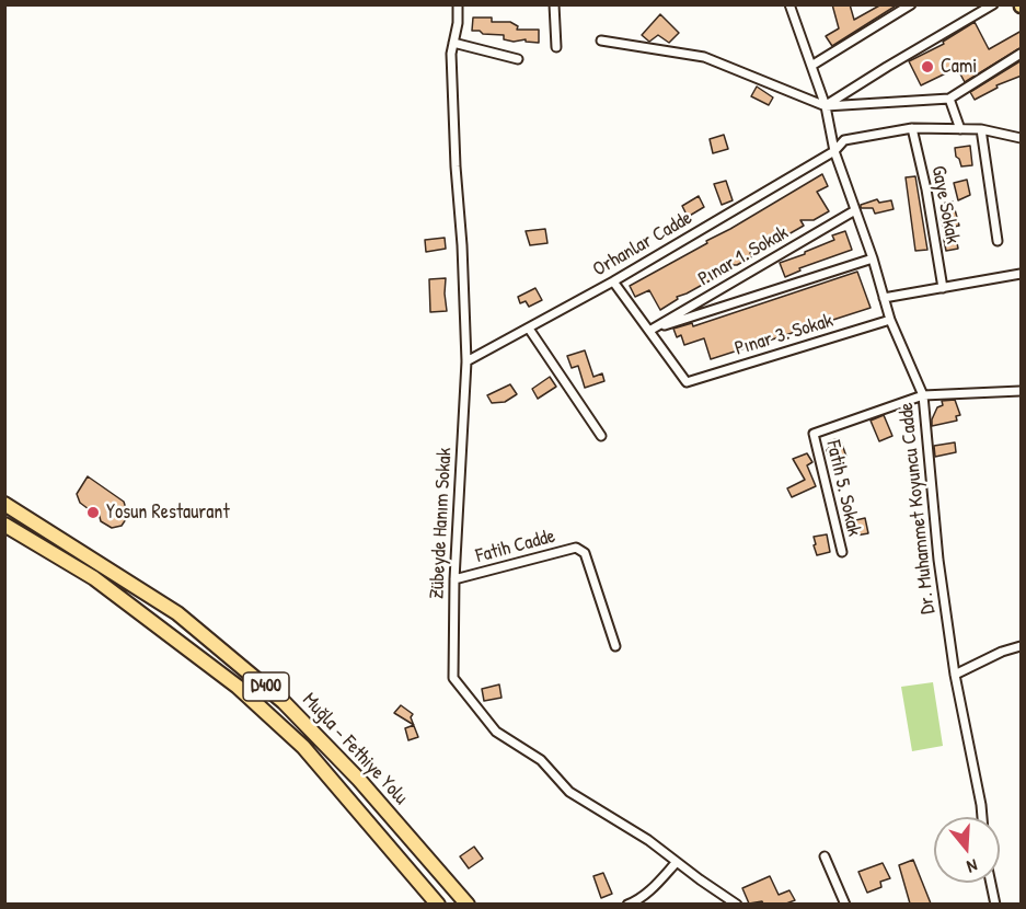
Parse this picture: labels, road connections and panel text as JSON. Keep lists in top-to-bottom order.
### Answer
{
  "streets": {
    "highway": ["D400", "Muğla - Fethiye Yolu"],
    "street": [
      "Gaye Sokak",
      "Orhanlar Cadde",
      "Pınar 1. Sokak",
      "Pınar 3. Sokak",
      "Fatih 5. Sokak",
      "Dr. Muhammet Koyuncu Cadde",
      "Zübeyde Hanım Sokak",
      "Fatih Cadde"
    ]
  },
  "crossings": [
    ["Gaye Sokak", "Orhanlar Cadde"],
    ["Orhanlar Cadde", "Dr. Muhammet Koyuncu Cadde"],
    ["Orhanlar Cadde", "Zübeyde Hanım Sokak"],
    ["Pınar 1. Sokak", "Pınar 3. Sokak"],
    ["Pınar 1. Sokak", "Dr. Muhammet Koyuncu Cadde"],
    ["Pınar 3. Sokak", "Dr. Muhammet Koyuncu Cadde"],
    ["Fatih 5. Sokak", "Dr. Muhammet Koyuncu Cadde"],
    ["Zübeyde Hanım Sokak", "Fatih Cadde"]
  ],
  "places": ["Cami", "Yosun Restaurant"],
  "north": "bottom"
}
